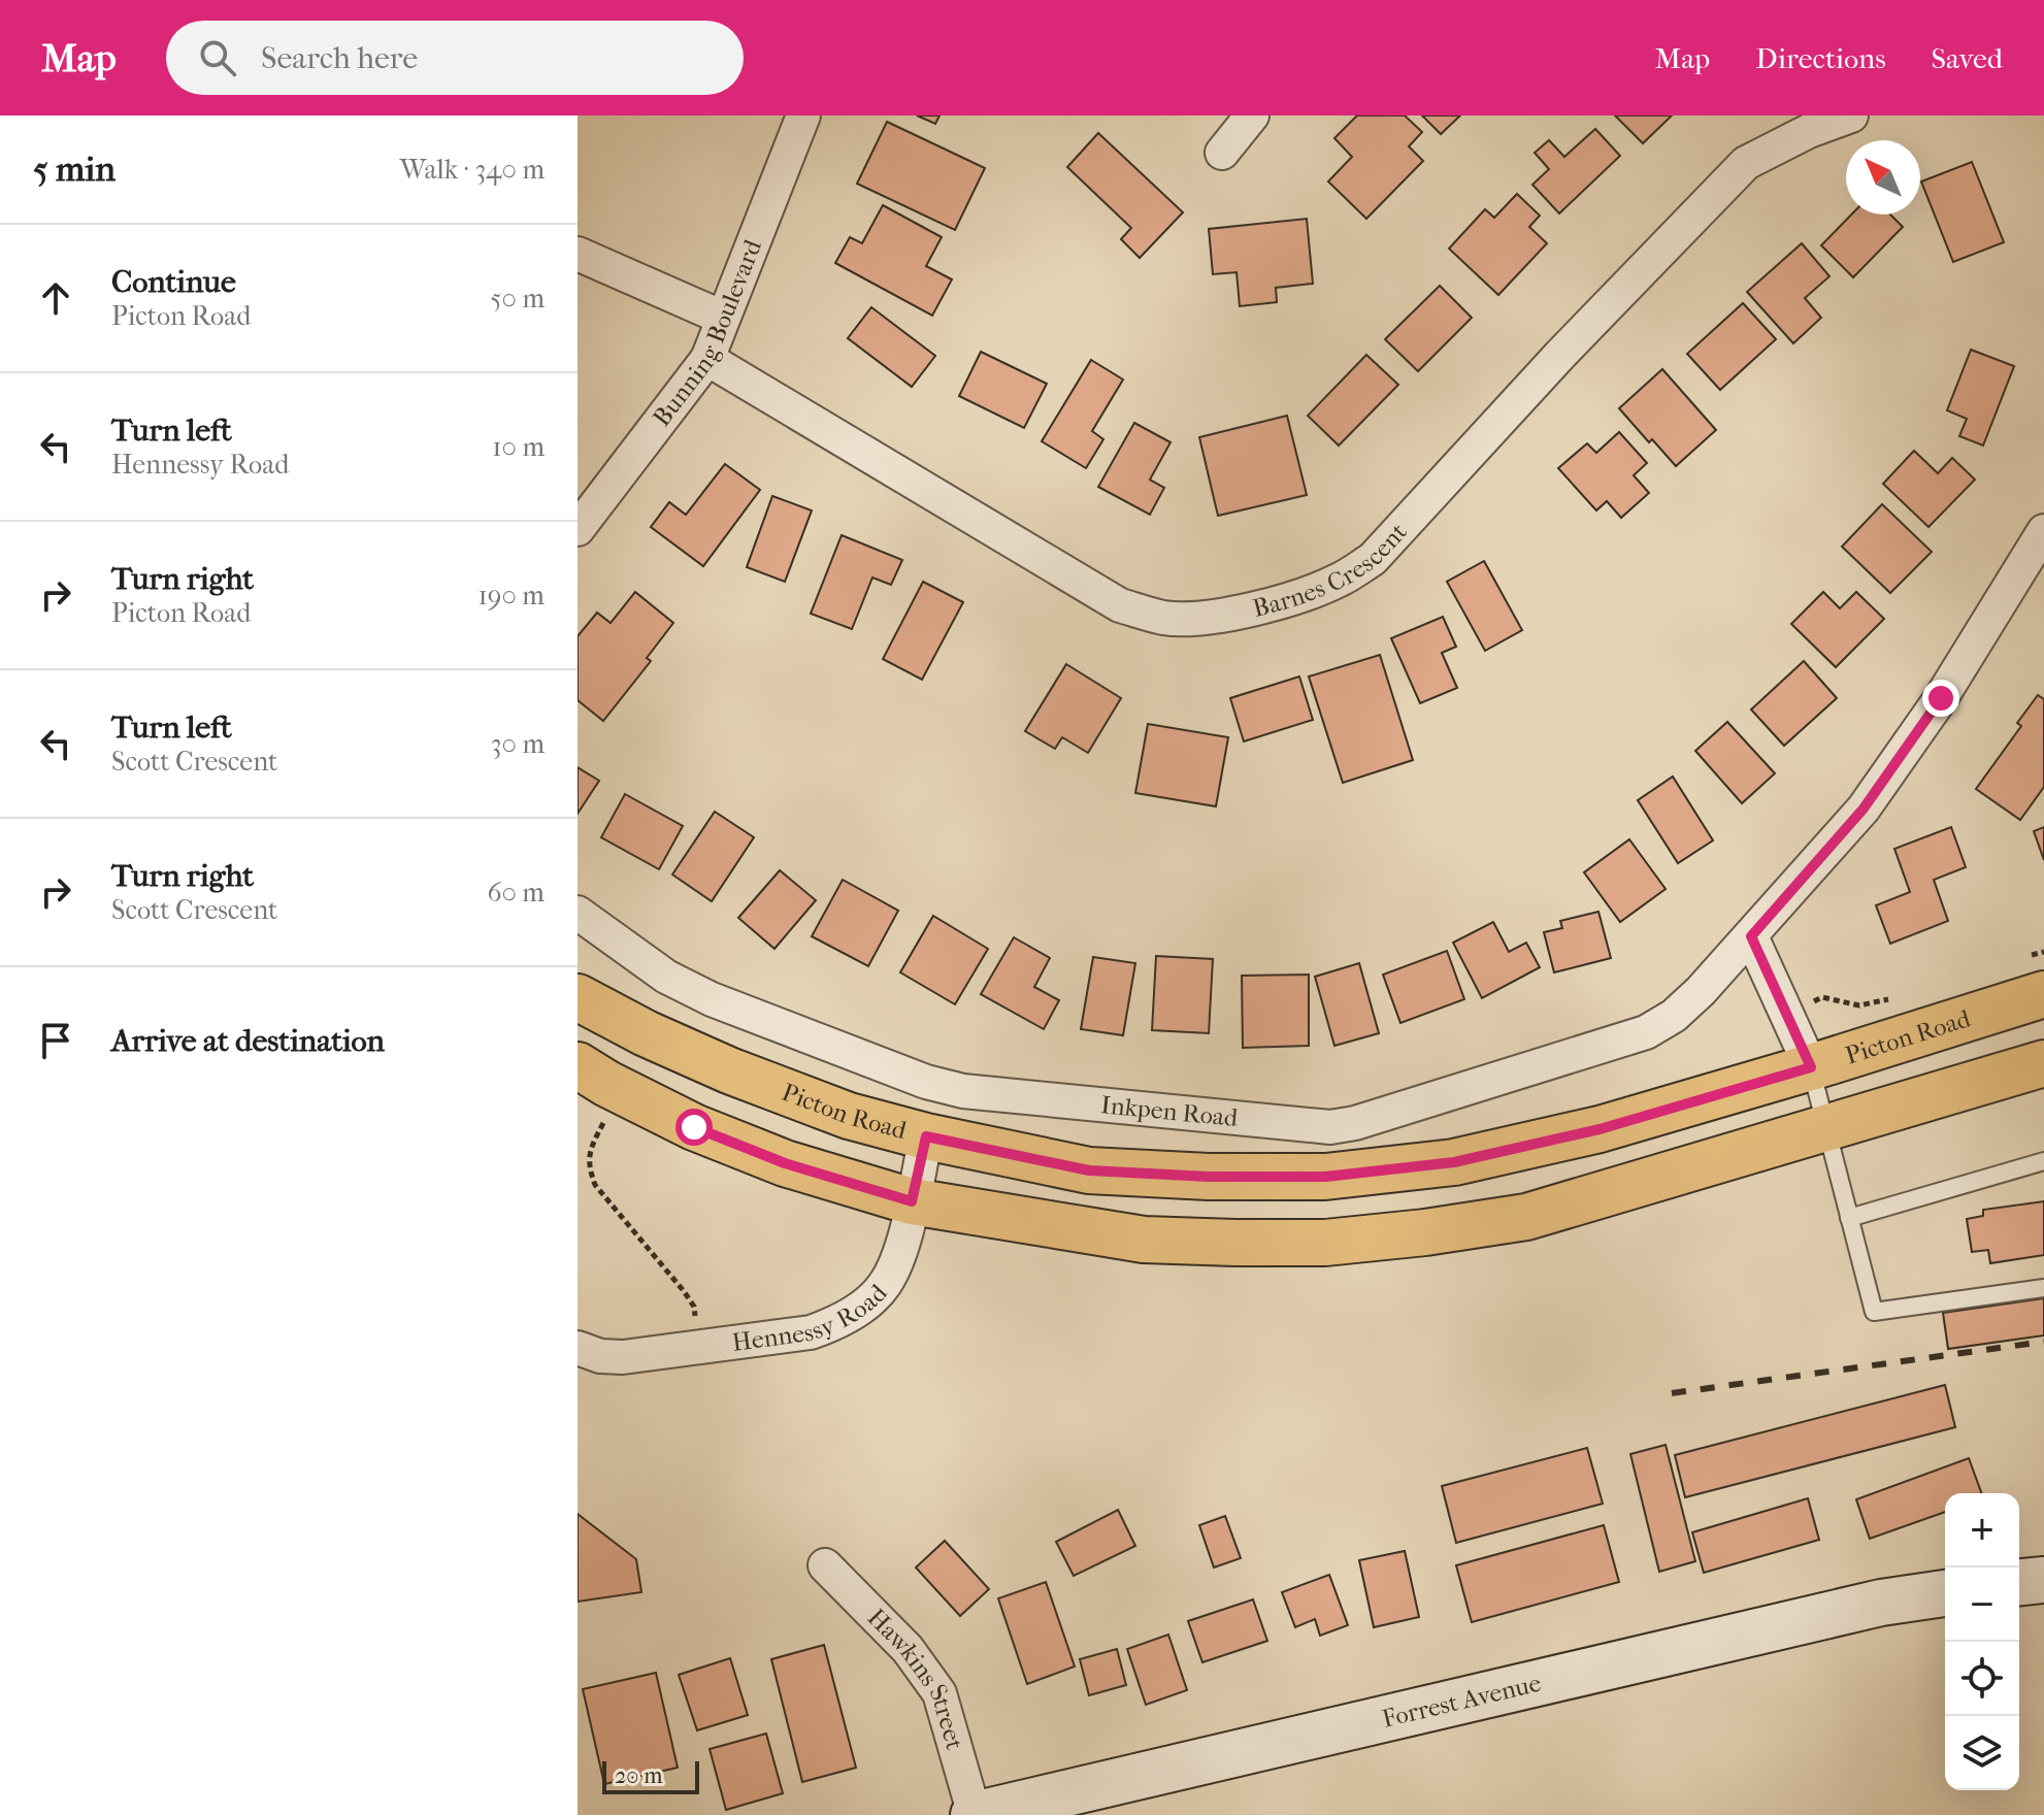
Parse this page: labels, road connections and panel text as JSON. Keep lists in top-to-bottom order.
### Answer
{
  "streets": {
    "main road": ["Picton Road", "Forrest Avenue"],
    "street": [
      "Bunning Boulevard",
      "Barnes Crescent",
      "Inkpen Road",
      "Hennessy Road",
      "Hawkins Street"
    ]
  },
  "crossings": [
    ["Bunning Boulevard", "Barnes Crescent"],
    ["Picton Road", "Hennessy Road"],
    ["Hawkins Street", "Forrest Avenue"]
  ],
  "scale_bar": "20 m",
  "north": "top left",
  "page": {
    "header": "Map",
    "search": "Search here",
    "nav": ["Map", "Directions", "Saved"],
    "heading": ["5 min", "Walk · 340 m"],
    "list": [
      ["Continue", "Picton Road", "50 m"],
      ["Turn left", "Hennessy Road", "10 m"],
      ["Turn right", "Picton Road", "190 m"],
      ["Turn left", "Scott Crescent", "30 m"],
      ["Turn right", "Scott Crescent", "60 m"],
      "Arrive at destination"
    ],
    "map_buttons": ["+", "−"],
    "scale": "20 m"
  }
}
